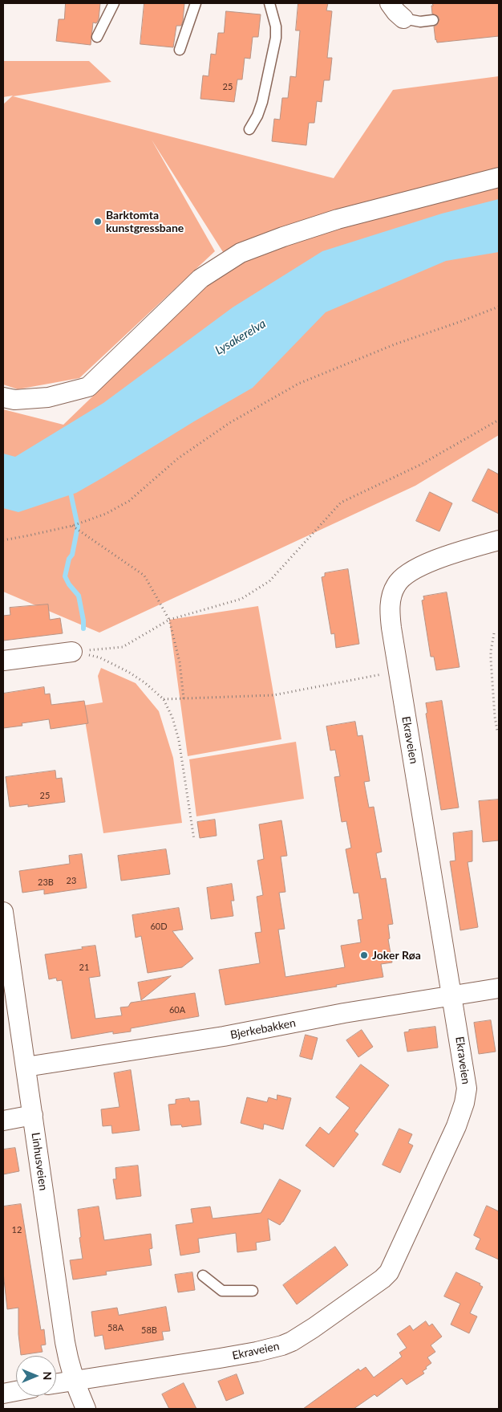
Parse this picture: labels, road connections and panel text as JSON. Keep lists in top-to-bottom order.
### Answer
{
  "streets": {
    "street": ["Ekraveien", "Bjerkebakken", "Linhusveien"]
  },
  "crossings": [
    ["Ekraveien", "Bjerkebakken"],
    ["Ekraveien", "Linhusveien"],
    ["Bjerkebakken", "Linhusveien"]
  ],
  "water": ["Lysakerelva"],
  "places": ["Barktomta kunstgressbane", "Joker Røa"],
  "house_numbers": [
    "25",
    "25",
    "23",
    "23B",
    "60D",
    "21",
    "60A",
    "12",
    "58A",
    "58B"
  ],
  "north": "right"
}
